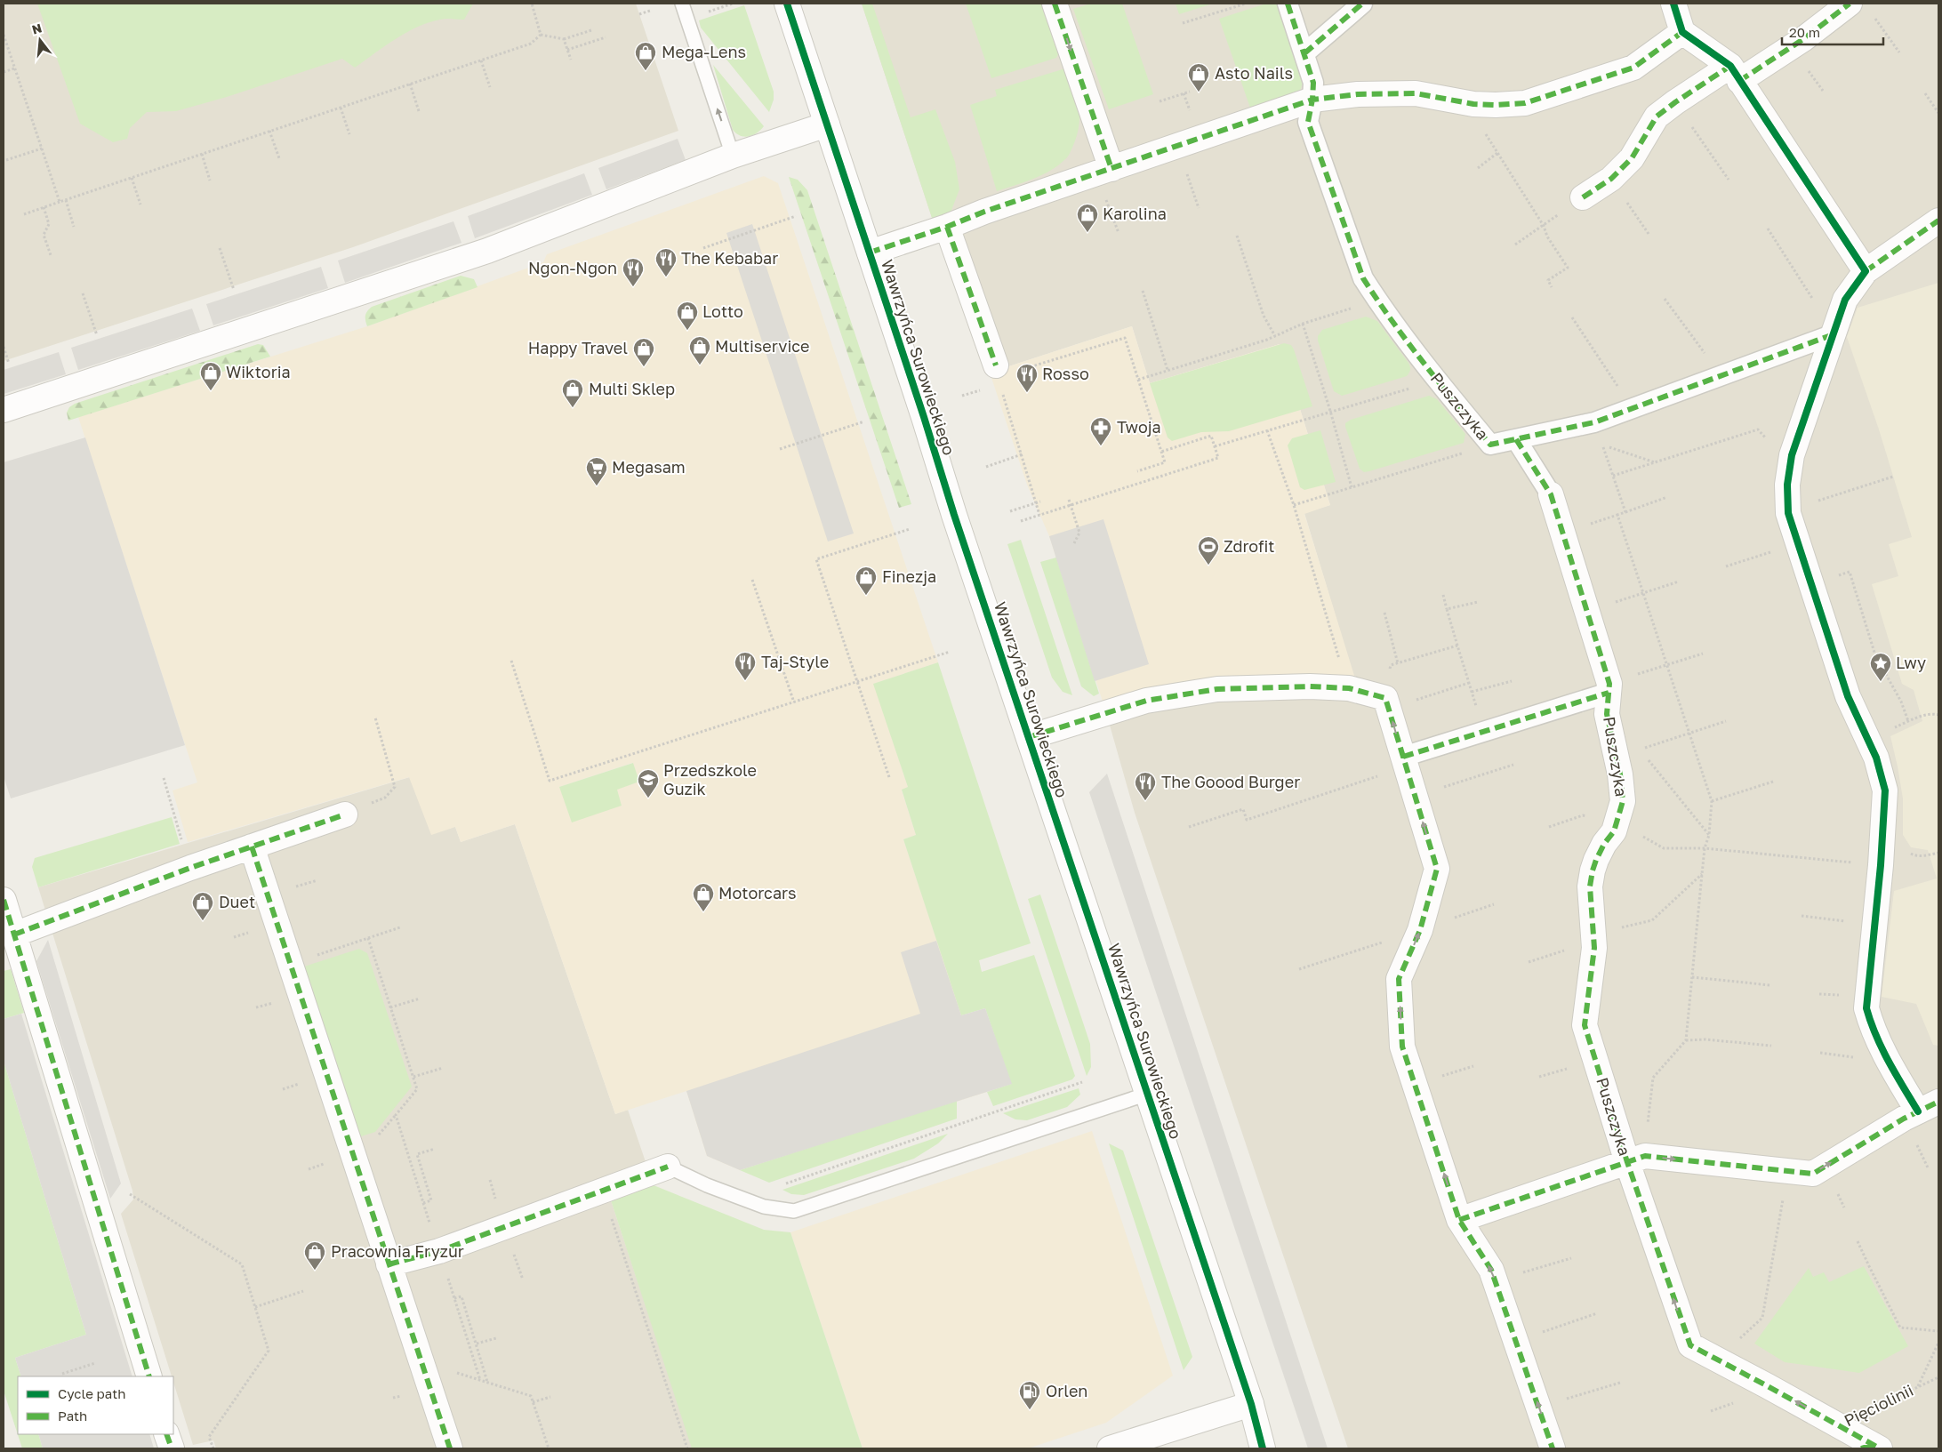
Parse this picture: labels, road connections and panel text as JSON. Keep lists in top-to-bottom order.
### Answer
{
  "streets": {
    "street": ["Wawrzyńca Surowieckiego", "Puszczyka", "Pięciolinii"]
  },
  "crossings": [
    ["Puszczyka", "Pięciolinii"]
  ],
  "places": {
    "shop": [
      "Mega-Lens",
      "Asto Nails",
      "Karolina",
      "Lotto",
      "Multiservice",
      "Happy Travel",
      "Wiktoria",
      "Multi Sklep",
      "Finezja",
      "Motorcars",
      "Duet",
      "Pracownia Fryzur"
    ],
    "restaurant": [
      "The Kebabar",
      "Ngon-Ngon",
      "Rosso",
      "Taj-Style",
      "The Goood Burger"
    ],
    "pharmacy": ["Twoja"],
    "supermarket": ["Megasam"],
    "sports": ["Zdrofit"],
    "place": ["Lwy"],
    "school or university": ["Przedszkole Guzik"],
    "fuel station": ["Orlen"]
  },
  "legend": ["Cycle path", "Path"],
  "scale_bar": "20 m",
  "north": "top"
}
